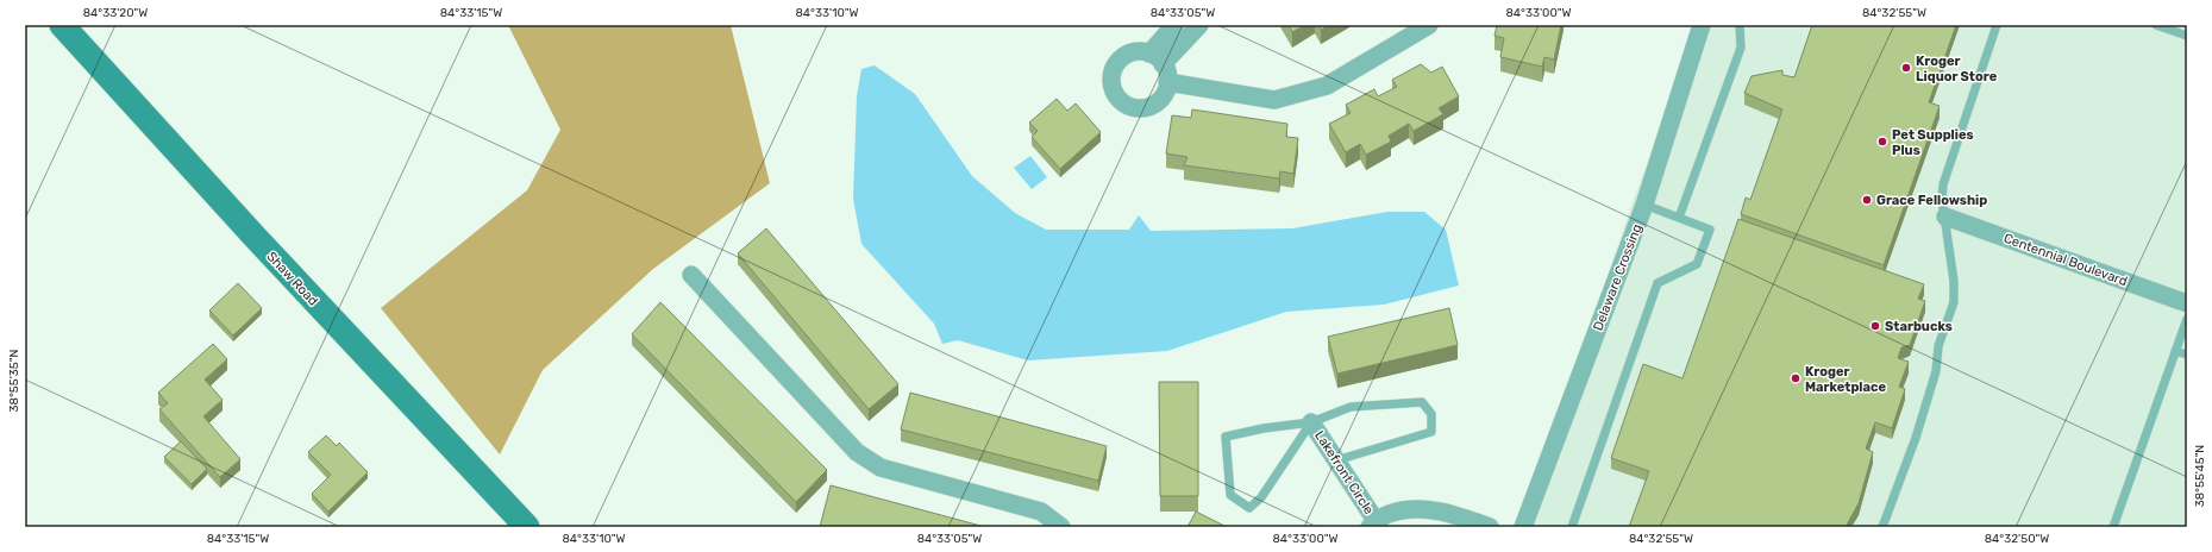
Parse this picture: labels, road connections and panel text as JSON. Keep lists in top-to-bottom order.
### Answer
{
  "streets": {
    "main road": ["Shaw Road"],
    "street": ["Centennial Boulevard", "Delaware Crossing", "Lakefront Circle"]
  },
  "places": [
    "Kroger Liquor Store",
    "Pet Supplies Plus",
    "Grace Fellowship",
    "Starbucks",
    "Kroger Marketplace"
  ],
  "coordinates": [
    "84°33'20\"W",
    "84°33'15\"W",
    "84°33'10\"W",
    "84°33'05\"W",
    "84°33'00\"W",
    "84°32'55\"W",
    "38°55'35\"N",
    "38°55'45\"N",
    "84°32'50\"W"
  ]
}
